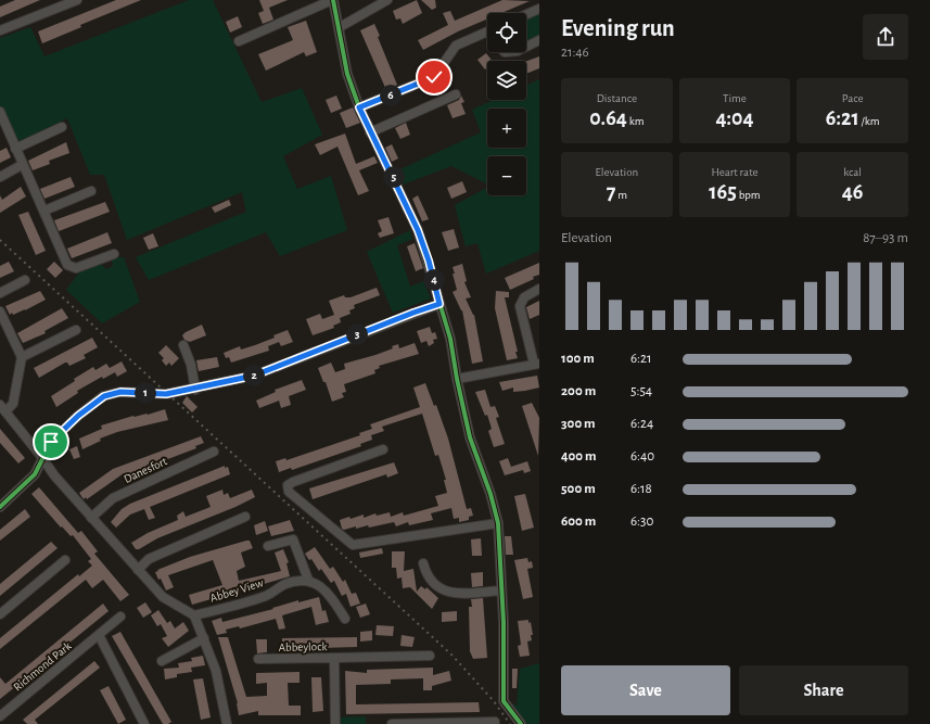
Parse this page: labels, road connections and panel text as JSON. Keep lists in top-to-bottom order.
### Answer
{
  "streets": {
    "street": [
      "Danesfort",
      "Abbey View",
      "Abbeylock",
      "Richmond Park"
    ]
  },
  "page": {
    "heading": ["Evening run", "21:46"],
    "map_buttons": ["+", "−"],
    "stats": [
      ["Distance", "0.64 km"],
      ["Time", "4:04"],
      ["Pace", "6:21 /km"],
      ["Elevation", "7 m"],
      ["Heart rate", "165 bpm"],
      ["kcal", "46"]
    ],
    "pins": [
      "6",
      "5",
      "4",
      "3",
      "2",
      "1"
    ],
    "chart": ["Elevation", "87–93 m"],
    "list": [
      {
        "name": "100 m",
        "note": "6:21"
      },
      {
        "name": "200 m",
        "note": "5:54"
      },
      {
        "name": "300 m",
        "note": "6:24"
      },
      {
        "name": "400 m",
        "note": "6:40"
      },
      {
        "name": "500 m",
        "note": "6:18"
      },
      {
        "name": "600 m",
        "note": "6:30"
      }
    ],
    "buttons": ["Save", "Share"]
  }
}
